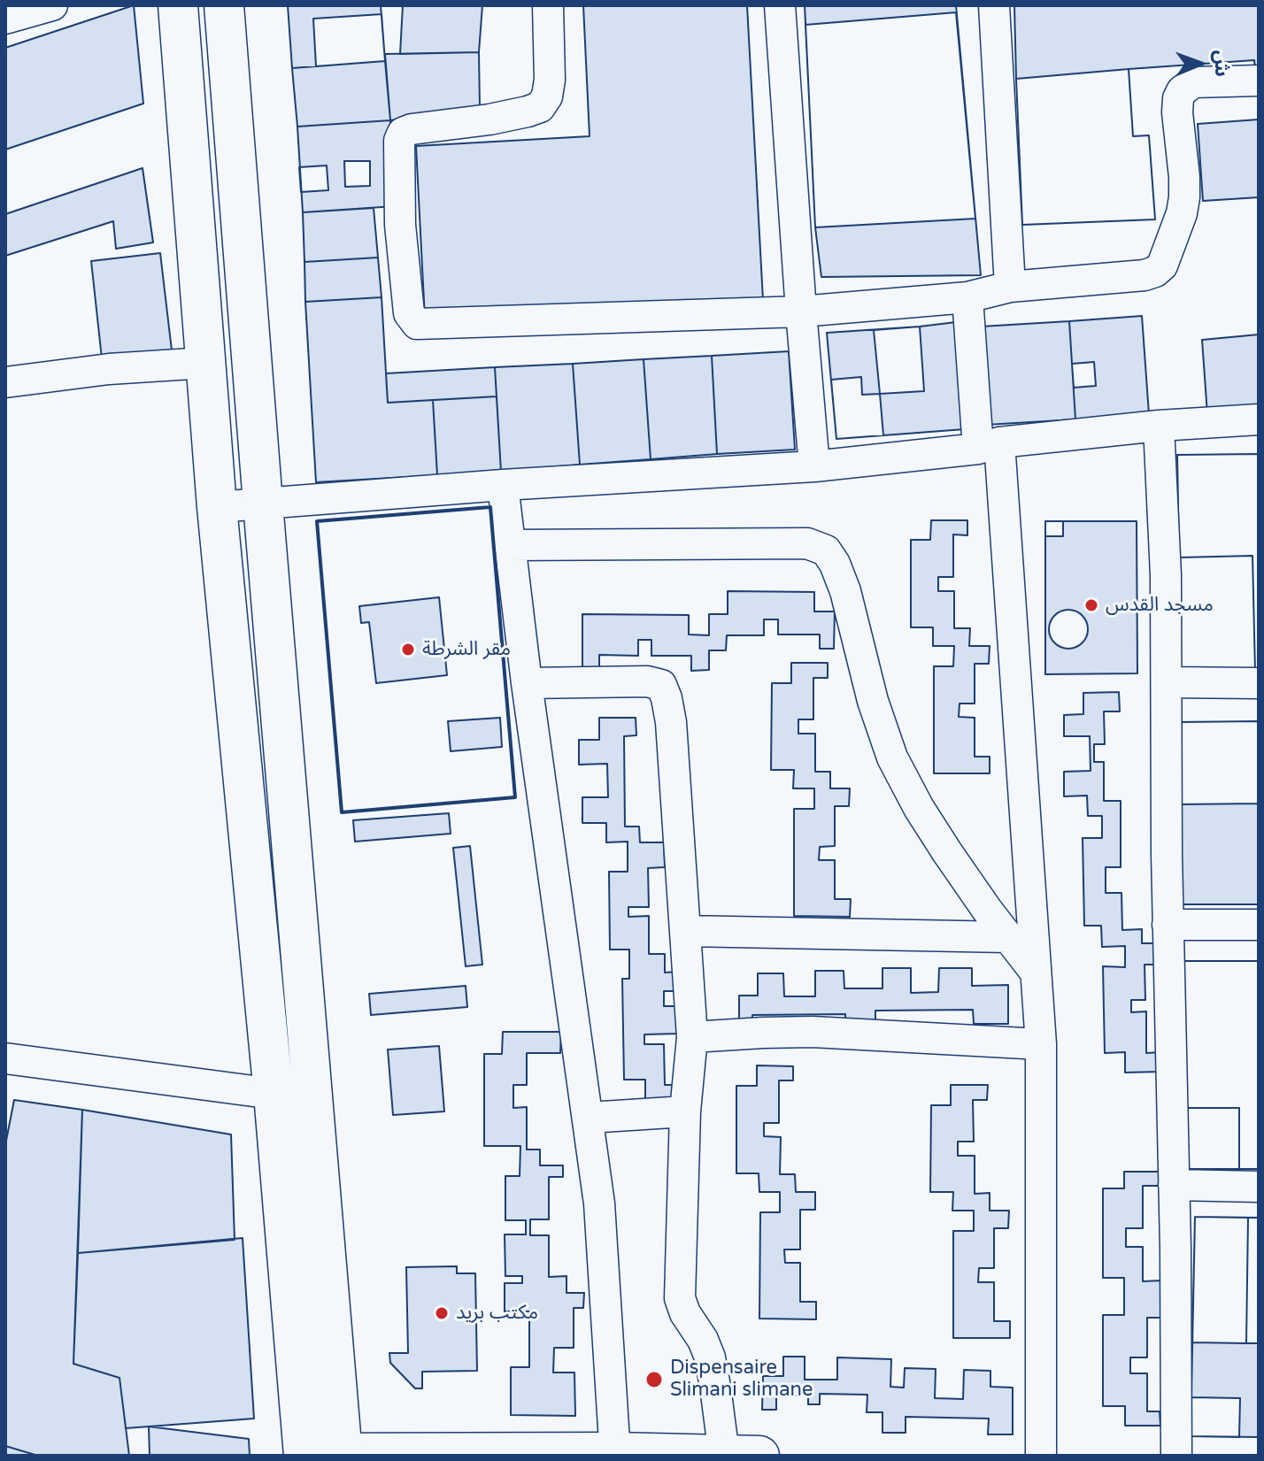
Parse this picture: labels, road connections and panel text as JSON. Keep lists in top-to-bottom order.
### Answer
{
  "places": [
    "مسجد القدس",
    "مقر الشرطة",
    "مكتب بريد",
    "Dispensaire Slimani slimane"
  ],
  "north": "right"
}
